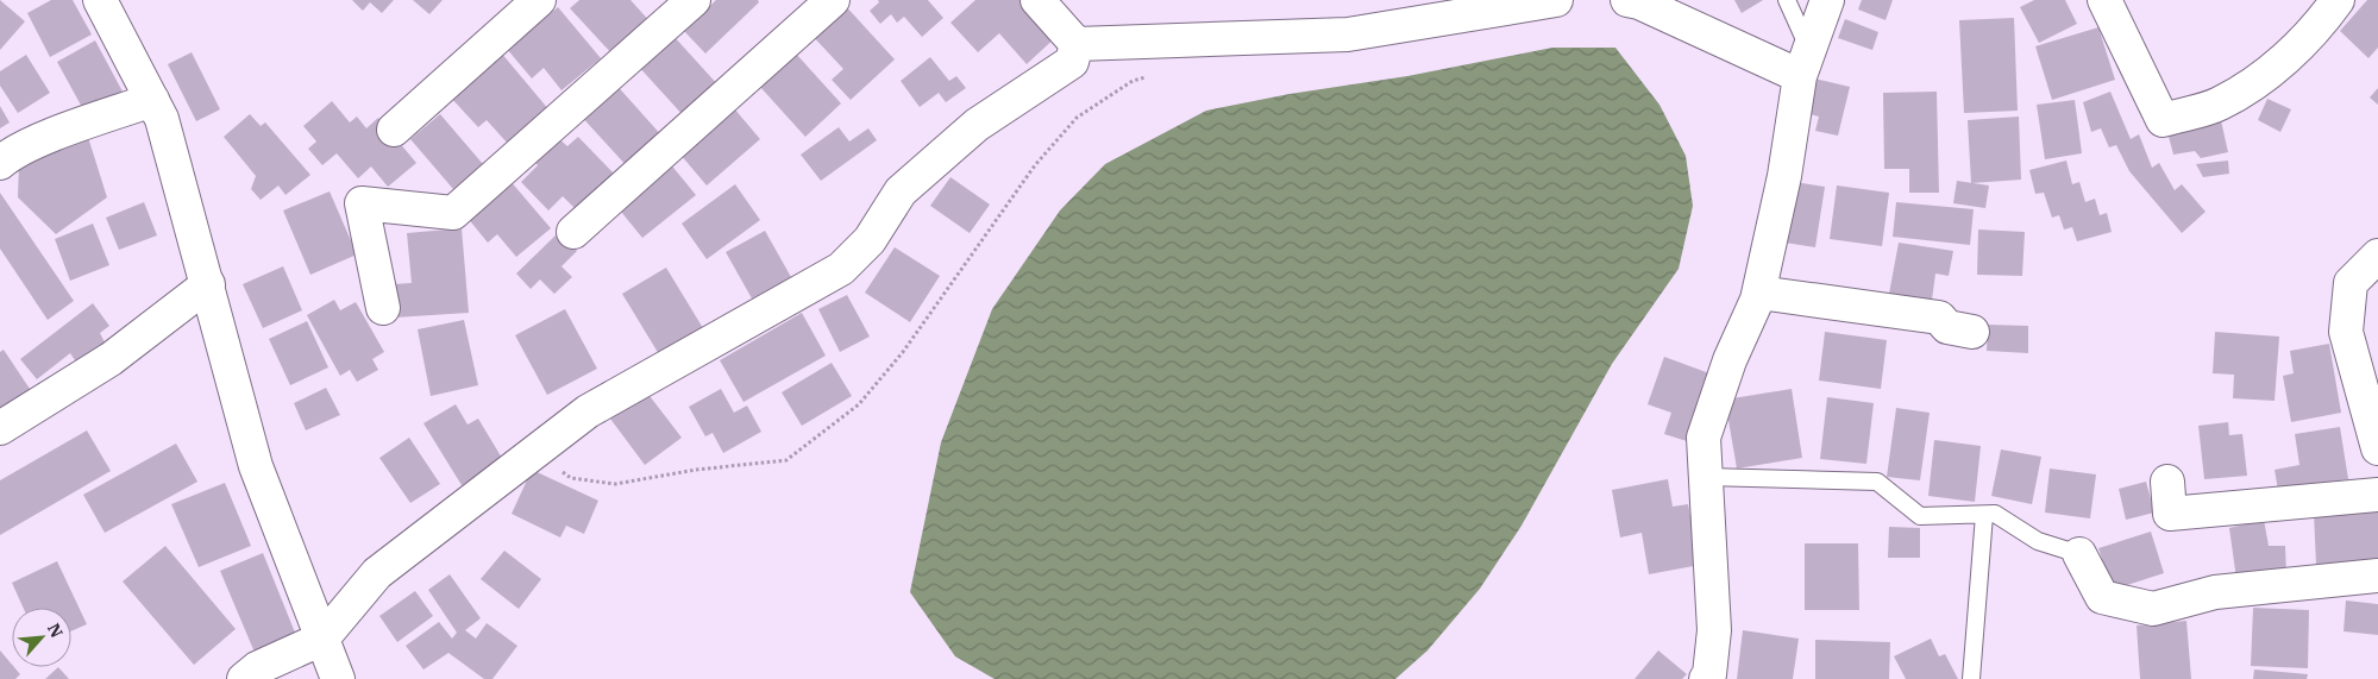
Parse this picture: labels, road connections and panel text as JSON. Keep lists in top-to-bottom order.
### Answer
{
  "north": "top right"
}
